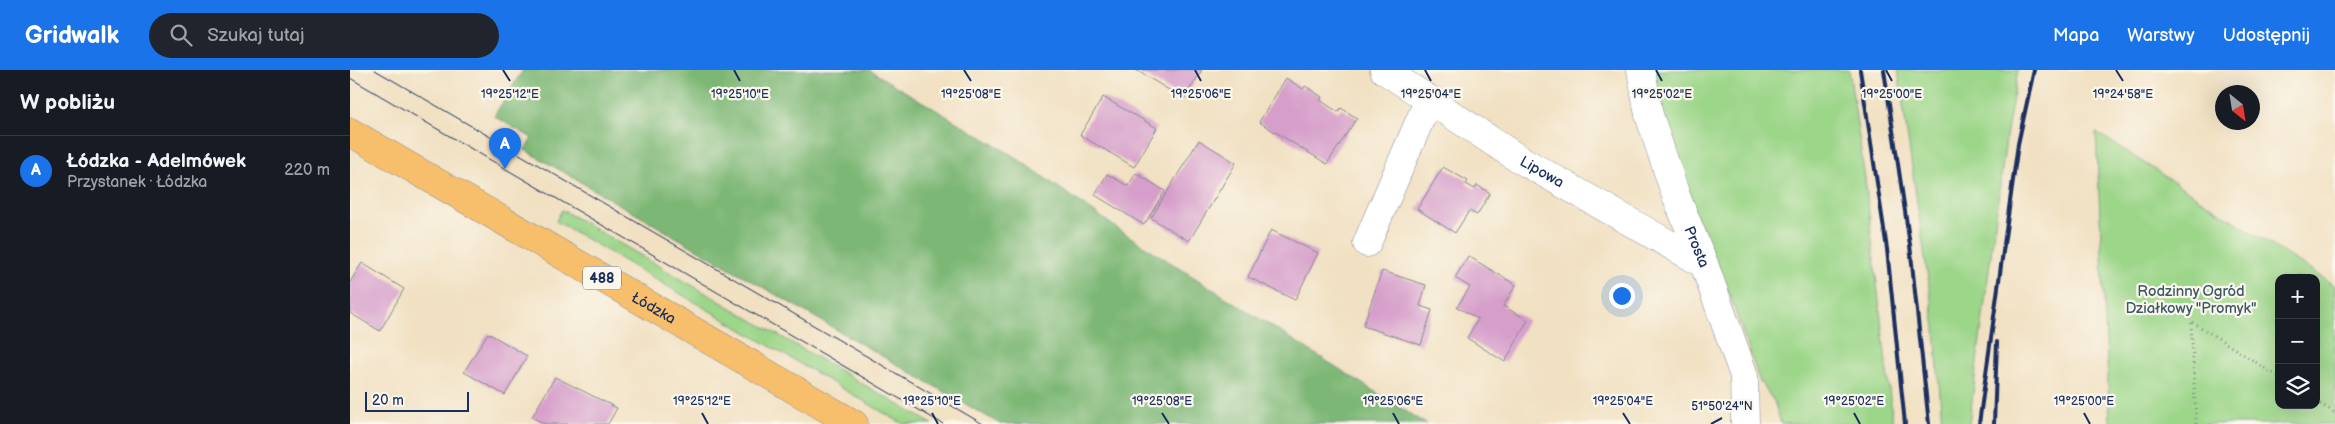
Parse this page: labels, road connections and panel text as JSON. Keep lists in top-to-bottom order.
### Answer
{
  "streets": {
    "main road": ["488", "Łódzka"],
    "street": ["Lipowa", "Prosta"]
  },
  "crossings": [
    ["Lipowa", "Prosta"]
  ],
  "parks": ["Rodzinny Ogród Działkowy \"Promyk\""],
  "scale_bar": "20 m",
  "north": "bottom right",
  "page": {
    "header": "Gridwalk",
    "search": "Szukaj tutaj",
    "nav": ["Mapa", "Warstwy", "Udostępnij"],
    "heading": "W pobliżu",
    "pins": "A",
    "list": [
      {
        "mark": "A",
        "name": "Łódzka - Adelmówek",
        "note": "Przystanek · Łódzka",
        "value": "220 m"
      }
    ],
    "map_buttons": ["+", "−"],
    "scale": "20 m"
  },
  "coordinates": [
    "19°25'12\"E",
    "19°25'10\"E",
    "19°25'08\"E",
    "19°25'06\"E",
    "19°25'04\"E",
    "19°25'02\"E",
    "19°25'00\"E",
    "19°24'58\"E",
    "51°50'24\"N"
  ]
}
